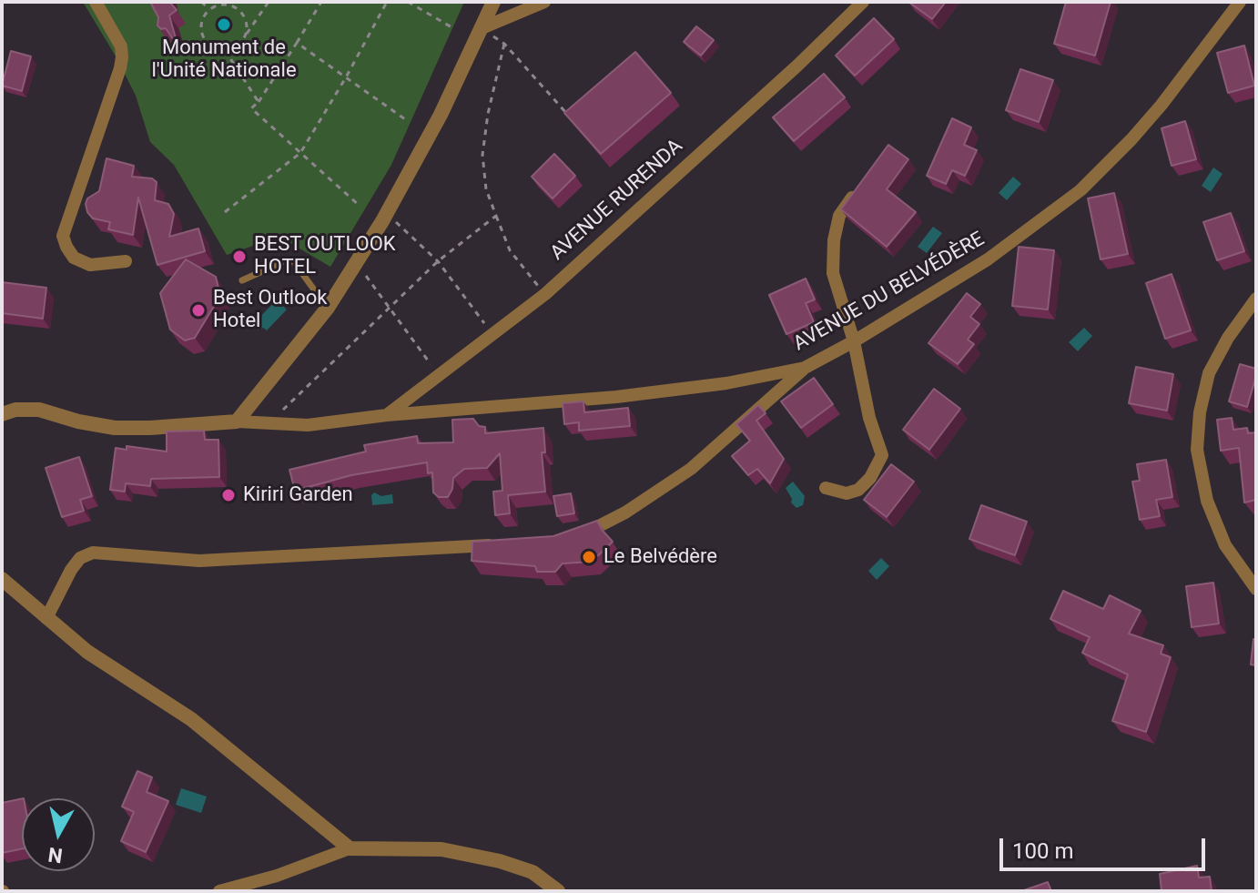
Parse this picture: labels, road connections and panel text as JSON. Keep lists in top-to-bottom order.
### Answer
{
  "streets": {
    "street": ["AVENUE RURENDA", "AVENUE DU BELVÉDÈRE"]
  },
  "crossings": [
    ["AVENUE RURENDA", "AVENUE DU BELVÉDÈRE"]
  ],
  "places": [
    "Monument de l'Unité Nationale",
    "BEST OUTLOOK HOTEL",
    "Best Outlook Hotel",
    "Kiriri Garden",
    "Le Belvédère"
  ],
  "scale_bar": "100 m",
  "north": "bottom"
}
